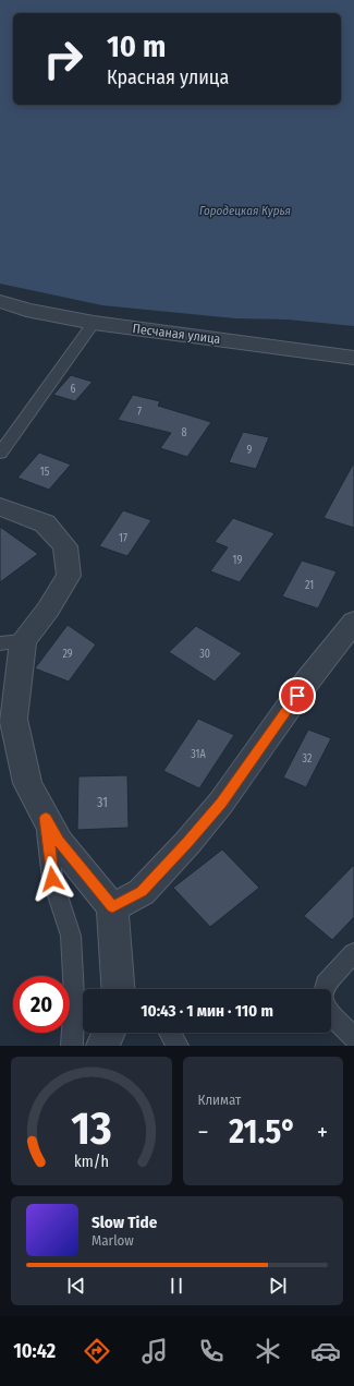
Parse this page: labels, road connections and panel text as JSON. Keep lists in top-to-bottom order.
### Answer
{
  "streets": {
    "street": ["Песчаная улица"]
  },
  "water": ["Городецкая Курья"],
  "house_numbers": [
    "6",
    "7",
    "8",
    "9",
    "15",
    "17",
    "19",
    "21",
    "29",
    "30",
    "31А",
    "32",
    "31"
  ],
  "page": {
    "turn": ["10 m", "Красная улица"],
    "limit": "20",
    "trip": "10:43 · 1 мин · 110 m",
    "tile": "Климат",
    "heat": ["−", "21.5°", "+"],
    "song": ["Slow Tide", "Marlow"],
    "tabs": "10:42",
    "gauge": ["13", "km/h"]
  }
}
